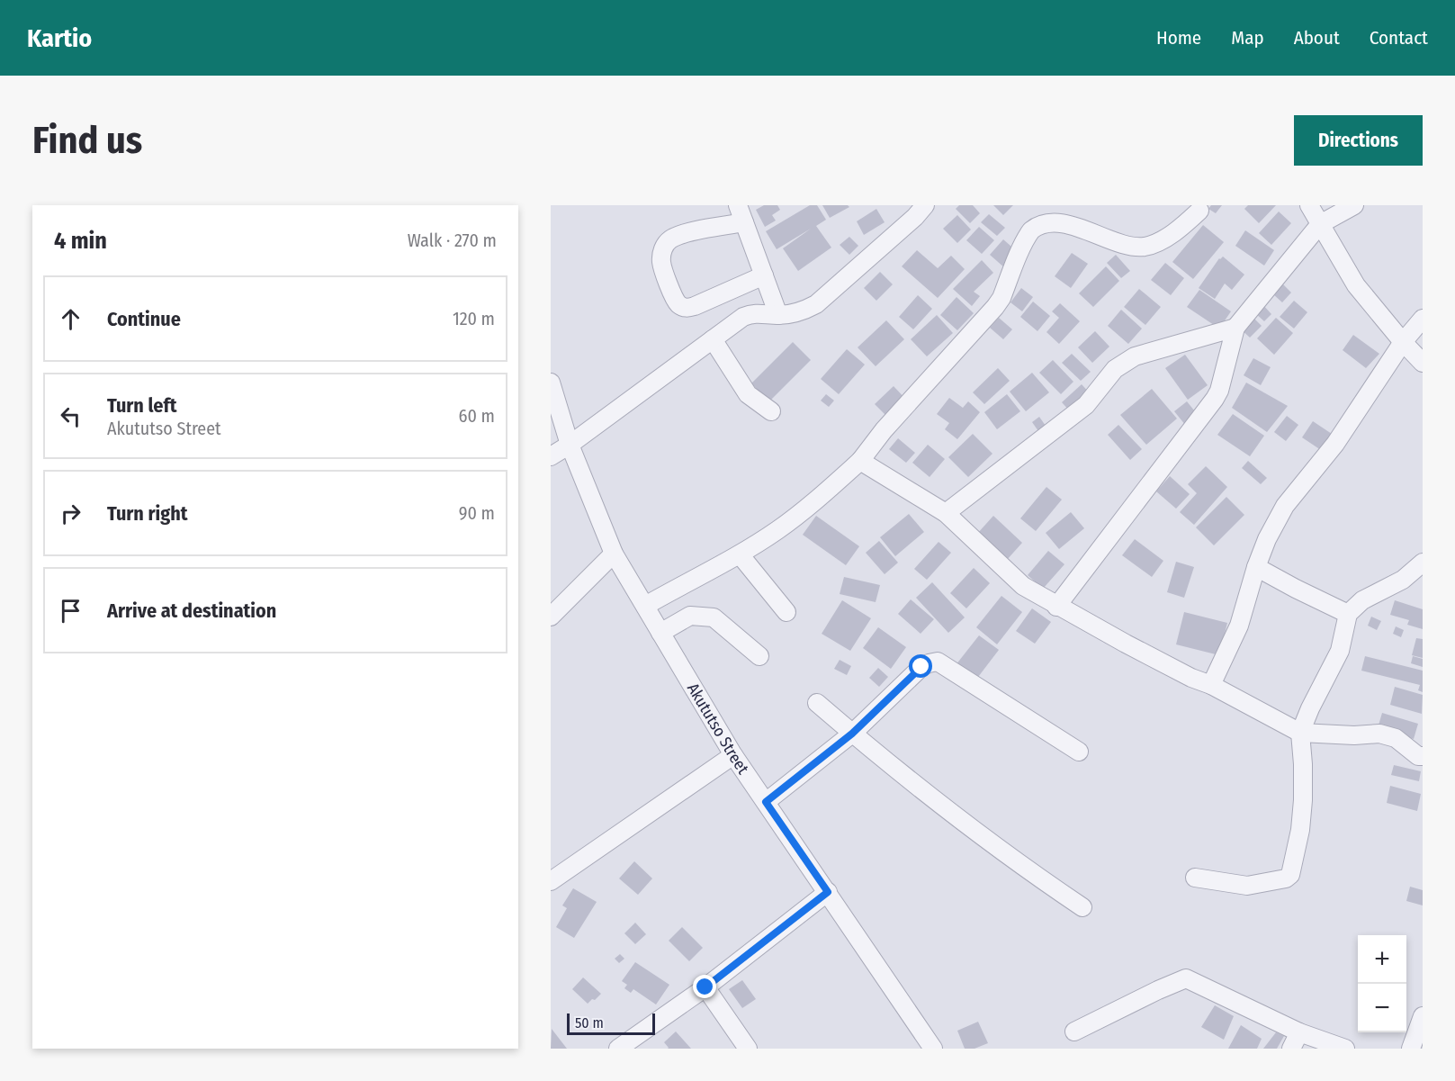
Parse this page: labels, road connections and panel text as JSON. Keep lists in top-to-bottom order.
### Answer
{
  "streets": {
    "street": ["Akututso Street"]
  },
  "scale_bar": "50 m",
  "page": {
    "header": "Kartio",
    "nav": [
      "Home",
      "Map",
      "About",
      "Contact"
    ],
    "buttons": "Directions",
    "title": "Find us",
    "heading": ["4 min", "Walk · 270 m"],
    "list": [
      ["Continue", "120 m"],
      ["Turn left", "Akututso Street", "60 m"],
      ["Turn right", "90 m"],
      "Arrive at destination"
    ],
    "map_buttons": ["+", "−"],
    "scale": "50 m"
  }
}
